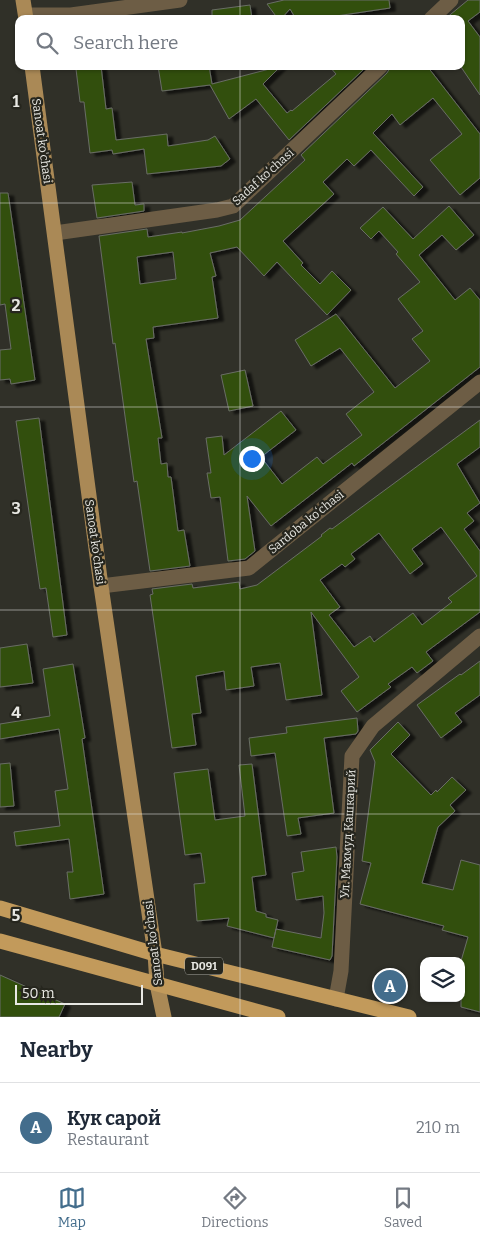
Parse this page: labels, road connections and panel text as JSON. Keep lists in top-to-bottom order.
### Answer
{
  "streets": {
    "highway": ["D091"],
    "main road": ["Sanoat ko'chasi"],
    "street": ["Sadaf koʻchasi", "Sardoba koʻchasi", "Ул. Махмуд Кашкарий"]
  },
  "crossings": [
    ["Sanoat ko'chasi", "Sadaf koʻchasi"],
    ["Sanoat ko'chasi", "Sardoba koʻchasi"],
    ["Sanoat ko'chasi", "D091"],
    ["Ул. Махмуд Кашкарий", "D091"]
  ],
  "scale_bar": "50 m",
  "page": {
    "search": "Search here",
    "pins": "A",
    "scale": "50 m",
    "heading": "Nearby",
    "list": [
      {
        "mark": "A",
        "name": "Кук сарой",
        "note": "Restaurant",
        "value": "210 m"
      }
    ],
    "nav": ["Map", "Directions", "Saved"]
  },
  "grid": {
    "rows": [
      "1",
      "2",
      "3",
      "4",
      "5"
    ]
  }
}
